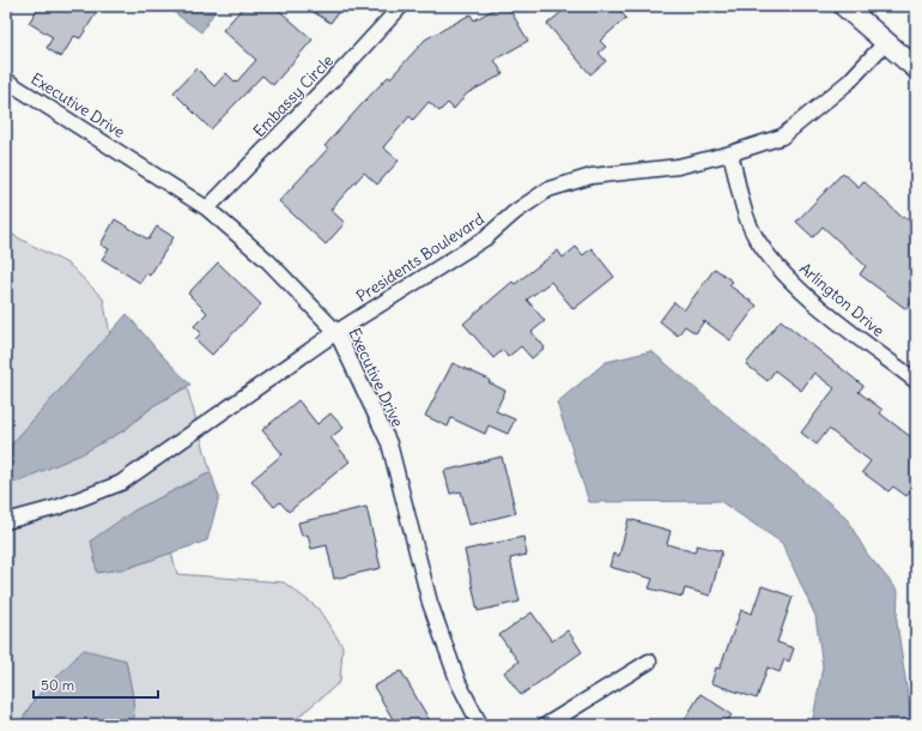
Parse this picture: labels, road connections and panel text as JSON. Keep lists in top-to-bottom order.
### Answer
{
  "streets": {
    "street": [
      "Embassy Circle",
      "Executive Drive",
      "Presidents Boulevard",
      "Arlington Drive"
    ]
  },
  "crossings": [
    ["Embassy Circle", "Executive Drive"],
    ["Executive Drive", "Presidents Boulevard"],
    ["Presidents Boulevard", "Arlington Drive"]
  ],
  "scale_bar": "50 m"
}
